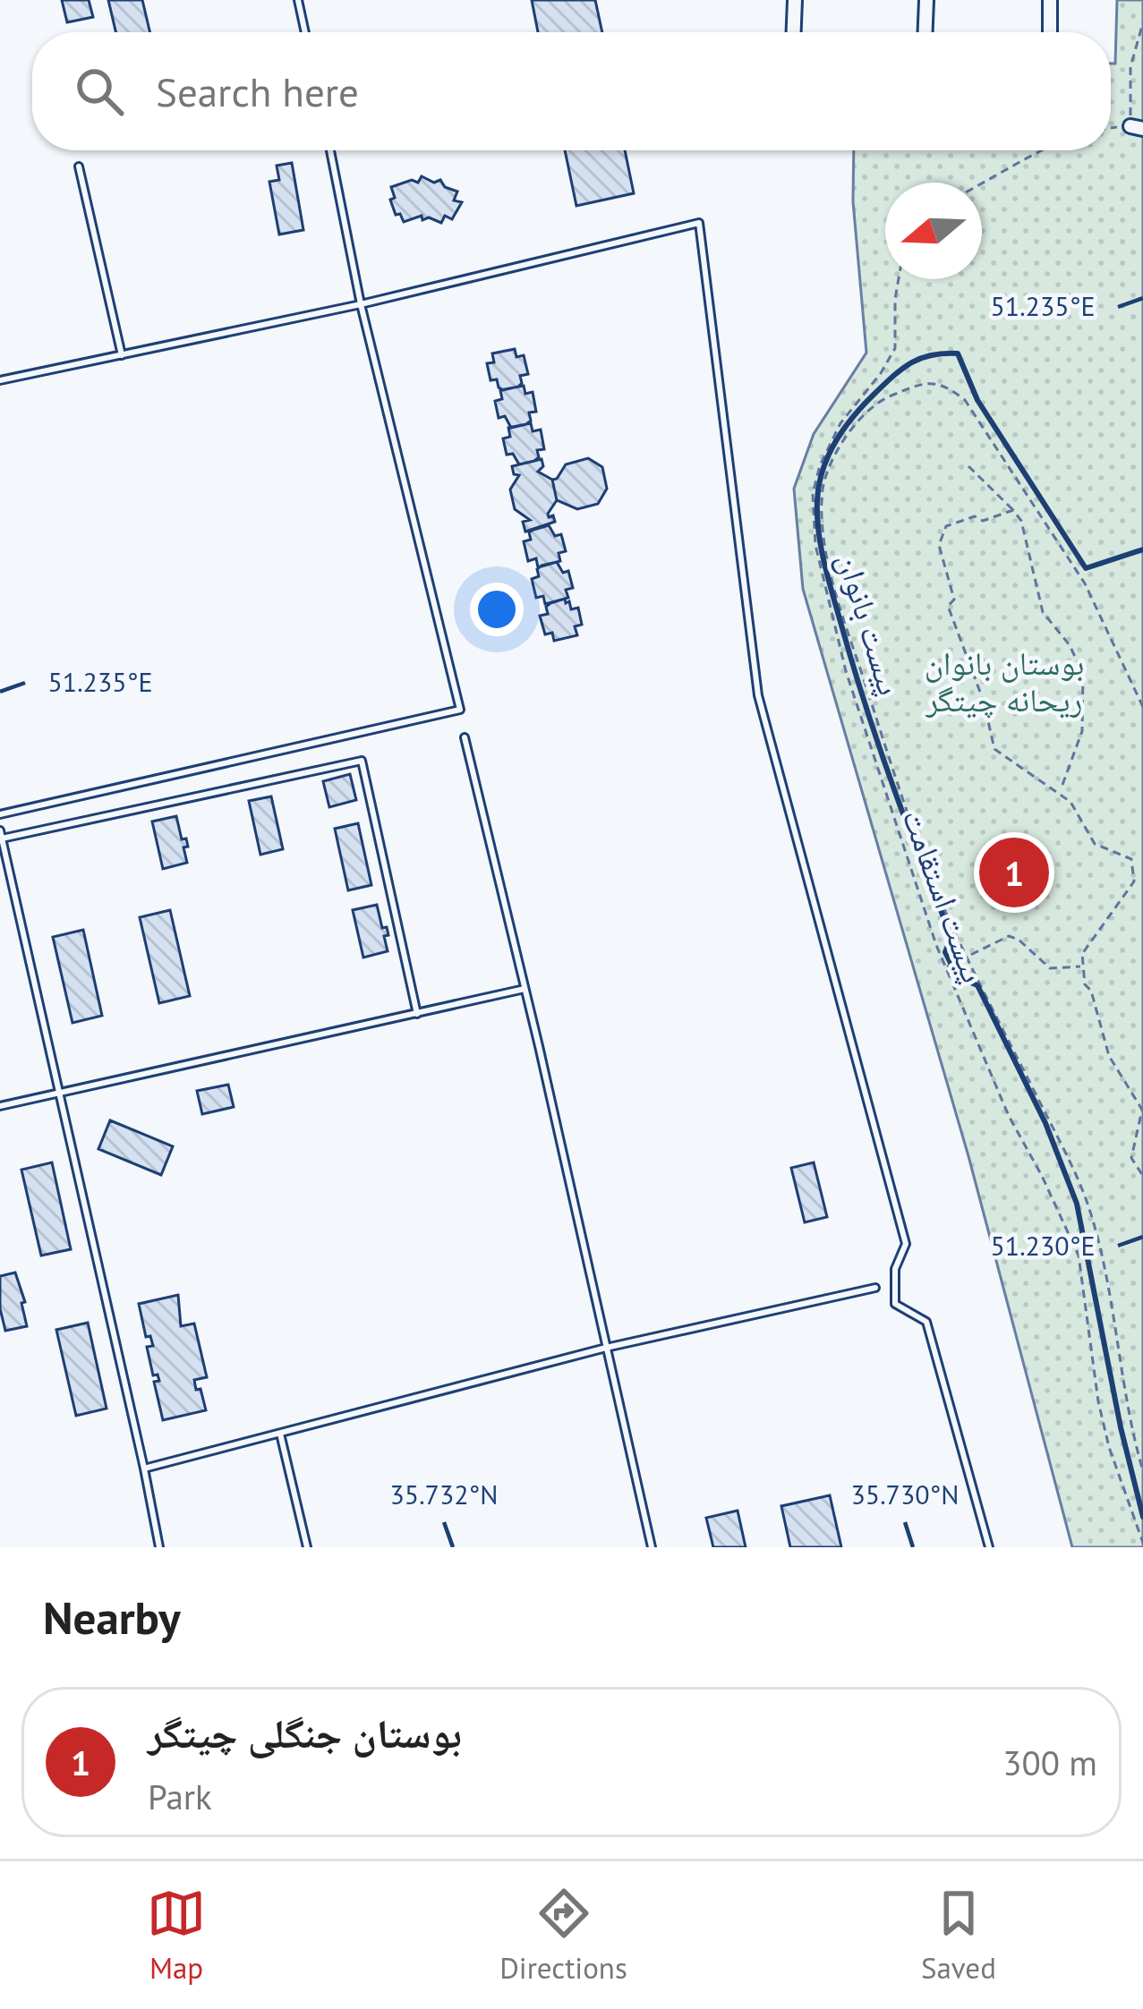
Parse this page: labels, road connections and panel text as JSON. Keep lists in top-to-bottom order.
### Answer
{
  "streets": {
    "path": ["پیست بانوان", "پیست استقامت"]
  },
  "parks": ["بوستان بانوان ریحانه چیتگر"],
  "north": "left",
  "page": {
    "search": "Search here",
    "pins": "1",
    "heading": "Nearby",
    "list": [
      {
        "mark": "1",
        "name": "بوستان جنگلی چیتگر",
        "note": "Park",
        "value": "300 m"
      }
    ],
    "nav": ["Map", "Directions", "Saved"]
  },
  "coordinates": [
    "51.235°E",
    "51.230°E",
    "35.732°N",
    "35.730°N"
  ]
}
